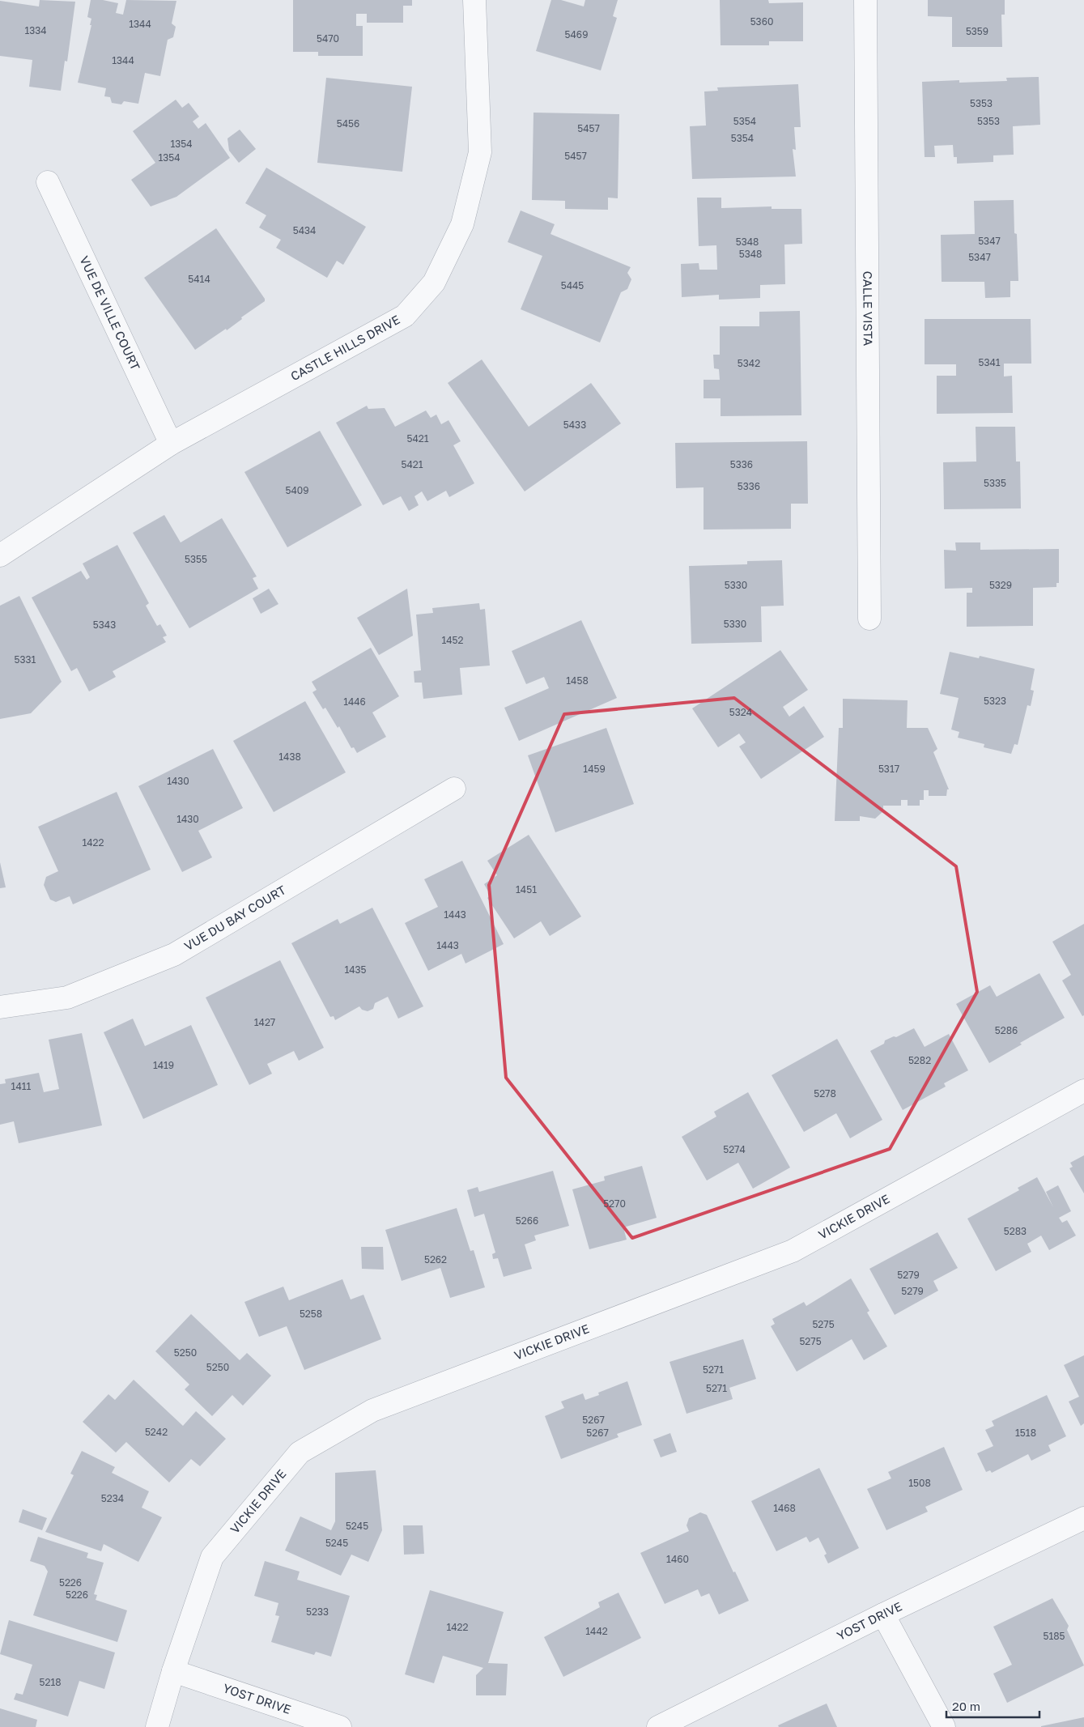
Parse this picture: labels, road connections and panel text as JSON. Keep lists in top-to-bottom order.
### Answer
{
  "streets": {
    "street": [
      "CALLE VISTA",
      "VUE DE VILLE COURT",
      "CASTLE HILLS DRIVE",
      "VUE DU BAY COURT",
      "VICKIE DRIVE",
      "YOST DRIVE"
    ]
  },
  "crossings": [
    ["VUE DE VILLE COURT", "CASTLE HILLS DRIVE"],
    ["VICKIE DRIVE", "YOST DRIVE"]
  ],
  "house_numbers": [
    "5360",
    "1344",
    "1334",
    "5359",
    "5469",
    "5470",
    "1344",
    "5353",
    "5354",
    "5353",
    "5456",
    "5457",
    "5354",
    "1354",
    "5457",
    "1354",
    "5434",
    "5347",
    "5348",
    "5348",
    "5347",
    "5414",
    "5445",
    "5341",
    "5342",
    "5433",
    "5421",
    "5421",
    "5336",
    "5335",
    "5336",
    "5409",
    "5355",
    "5330",
    "5329",
    "5330",
    "5343",
    "1452",
    "5331",
    "1458",
    "5323",
    "1446",
    "5324",
    "1438",
    "1459",
    "5317",
    "1430",
    "1430",
    "1422",
    "1451",
    "1443",
    "1443",
    "1435",
    "1427",
    "5286",
    "5282",
    "1419",
    "1411",
    "5278",
    "5274",
    "5270",
    "5266",
    "5283",
    "5262",
    "5279",
    "5279",
    "5258",
    "5275",
    "5275",
    "5250",
    "5250",
    "5271",
    "5271",
    "5267",
    "5242",
    "5267",
    "1518",
    "1508",
    "5234",
    "1468",
    "5245",
    "5245",
    "1460",
    "5226",
    "5226",
    "5233",
    "1422",
    "1442",
    "5185",
    "5218"
  ],
  "scale_bar": "20 m"
}
